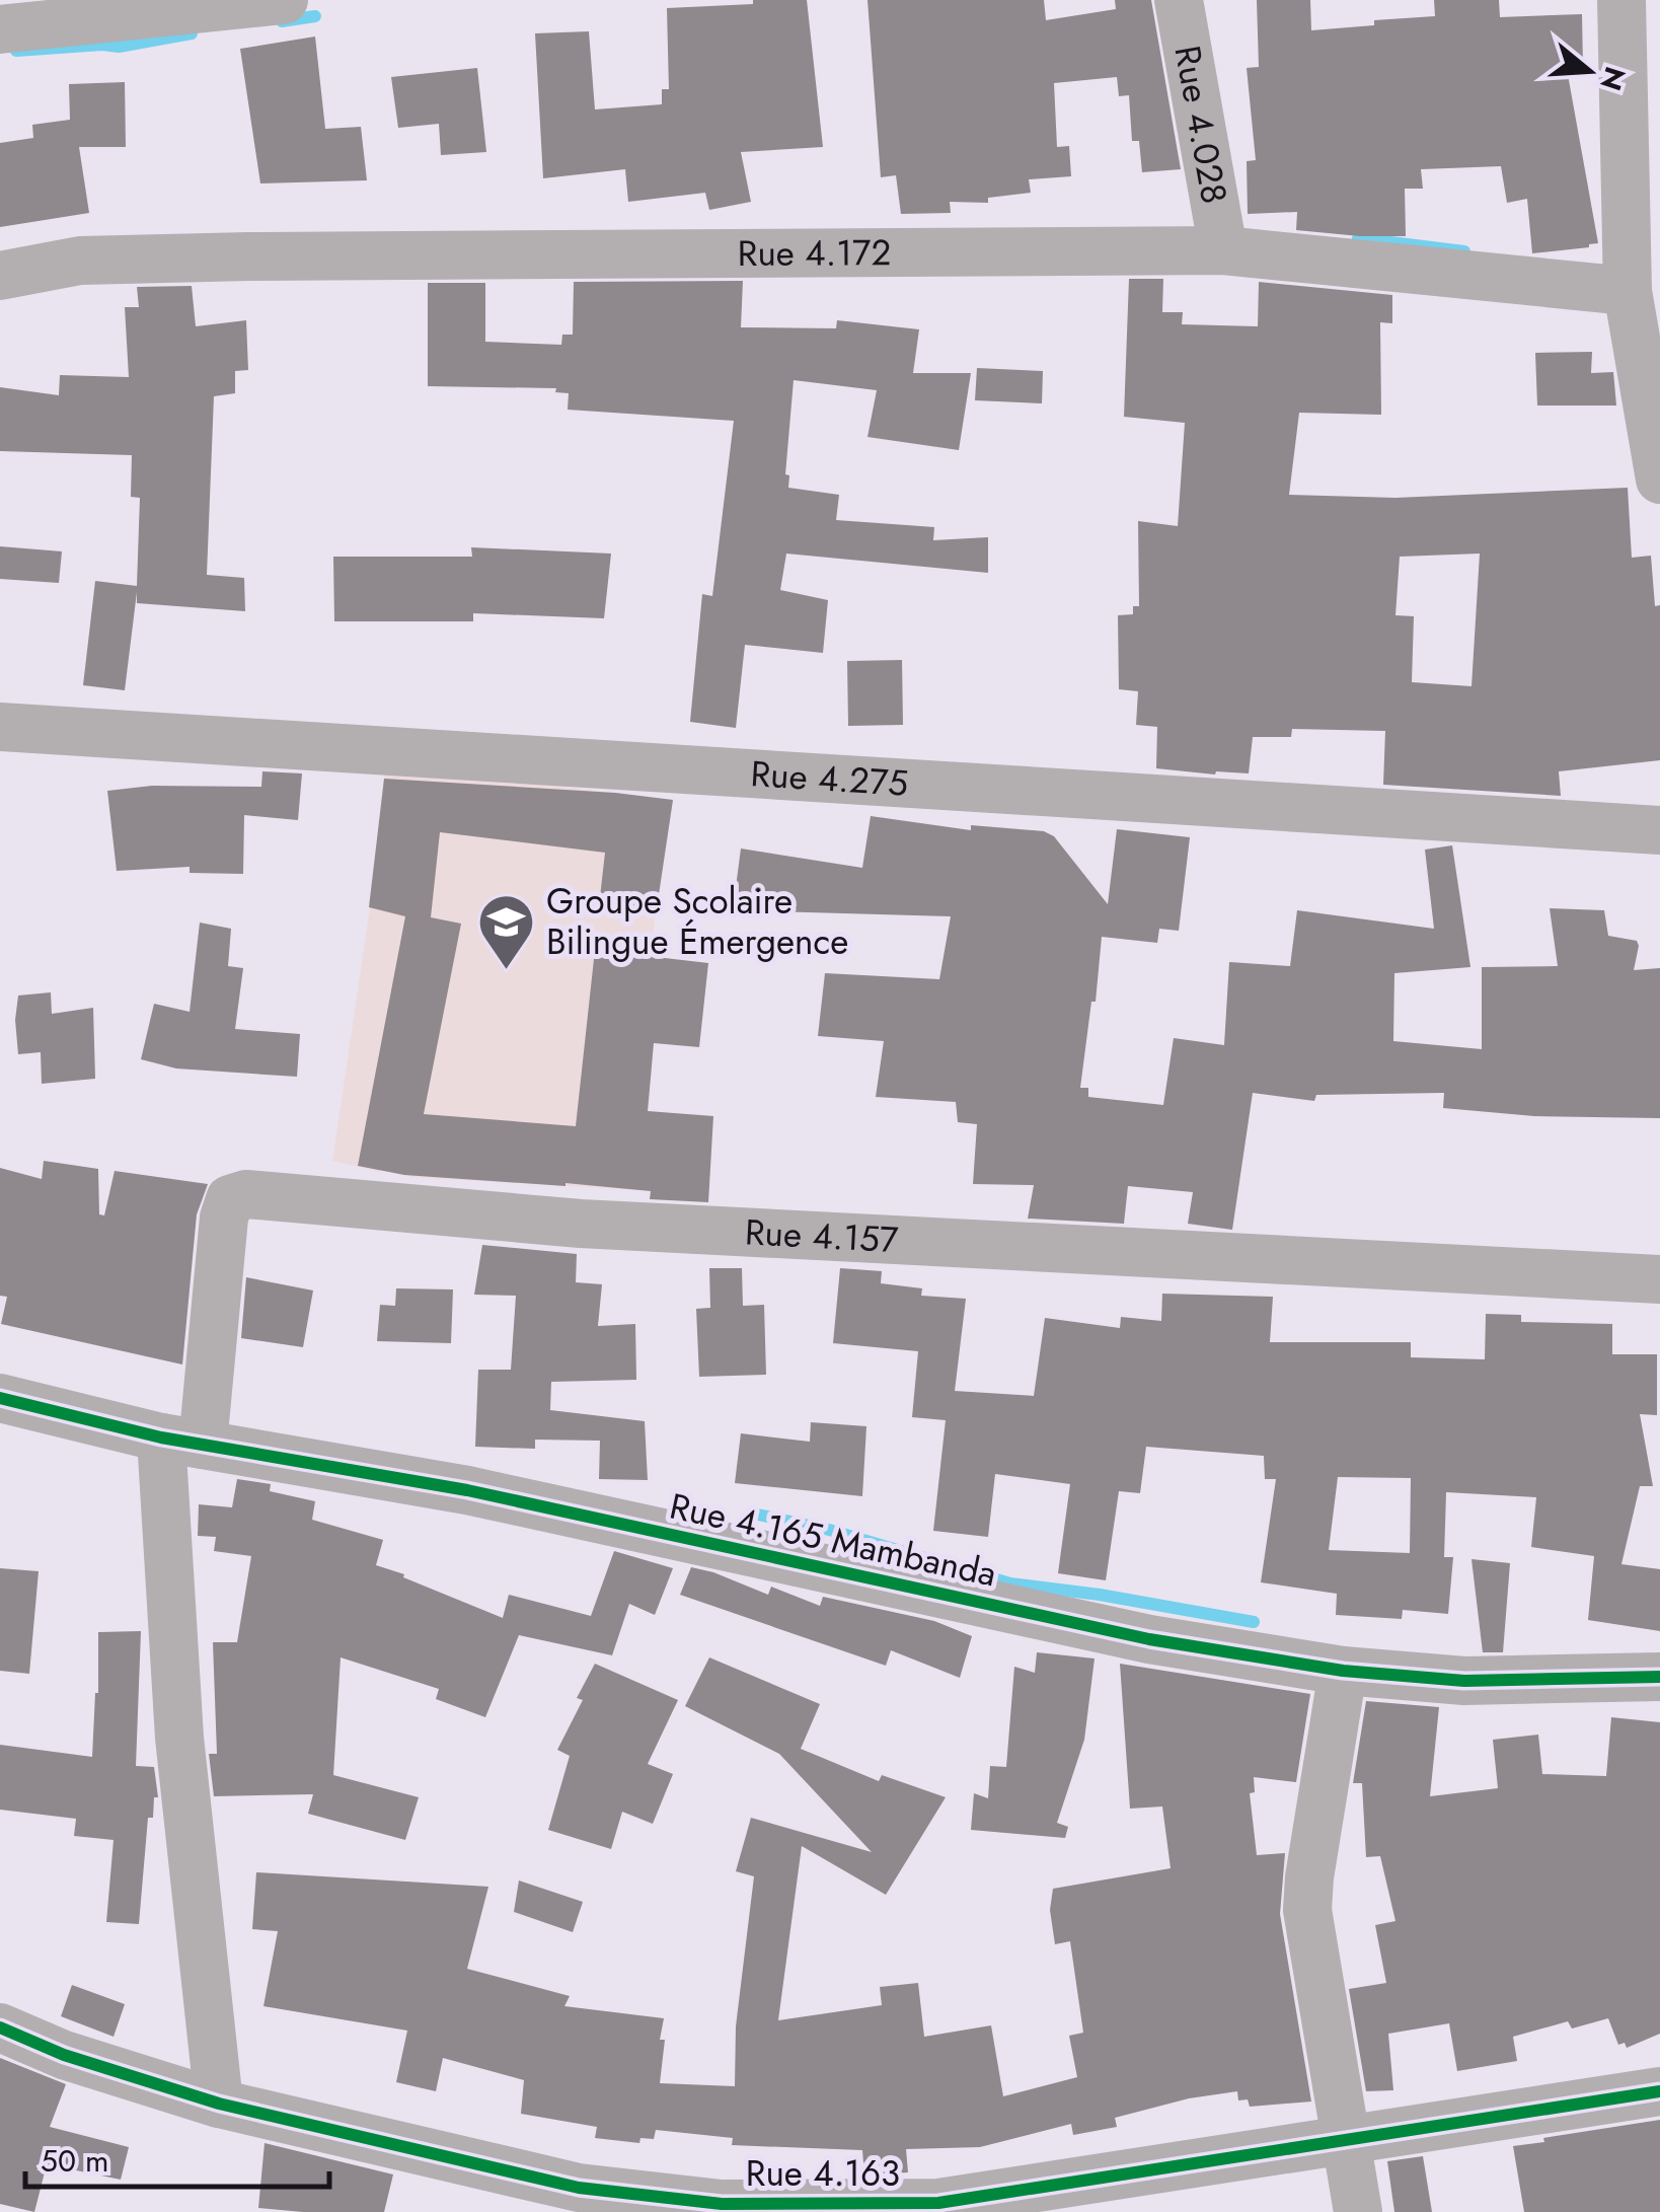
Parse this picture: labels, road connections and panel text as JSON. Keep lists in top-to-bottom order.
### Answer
{
  "streets": {
    "street": [
      "Rue 4.028",
      "Rue 4.172",
      "Rue 4.275",
      "Rue 4.157",
      "Rue 4.165 Mambanda",
      "Rue 4.163"
    ]
  },
  "crossings": [
    ["Rue 4.028", "Rue 4.172"],
    ["Rue 4.157", "Rue 4.165 Mambanda"]
  ],
  "places": {
    "school or university": ["Groupe Scolaire Bilingue Émergence"]
  },
  "scale_bar": "50 m",
  "north": "right"
}
